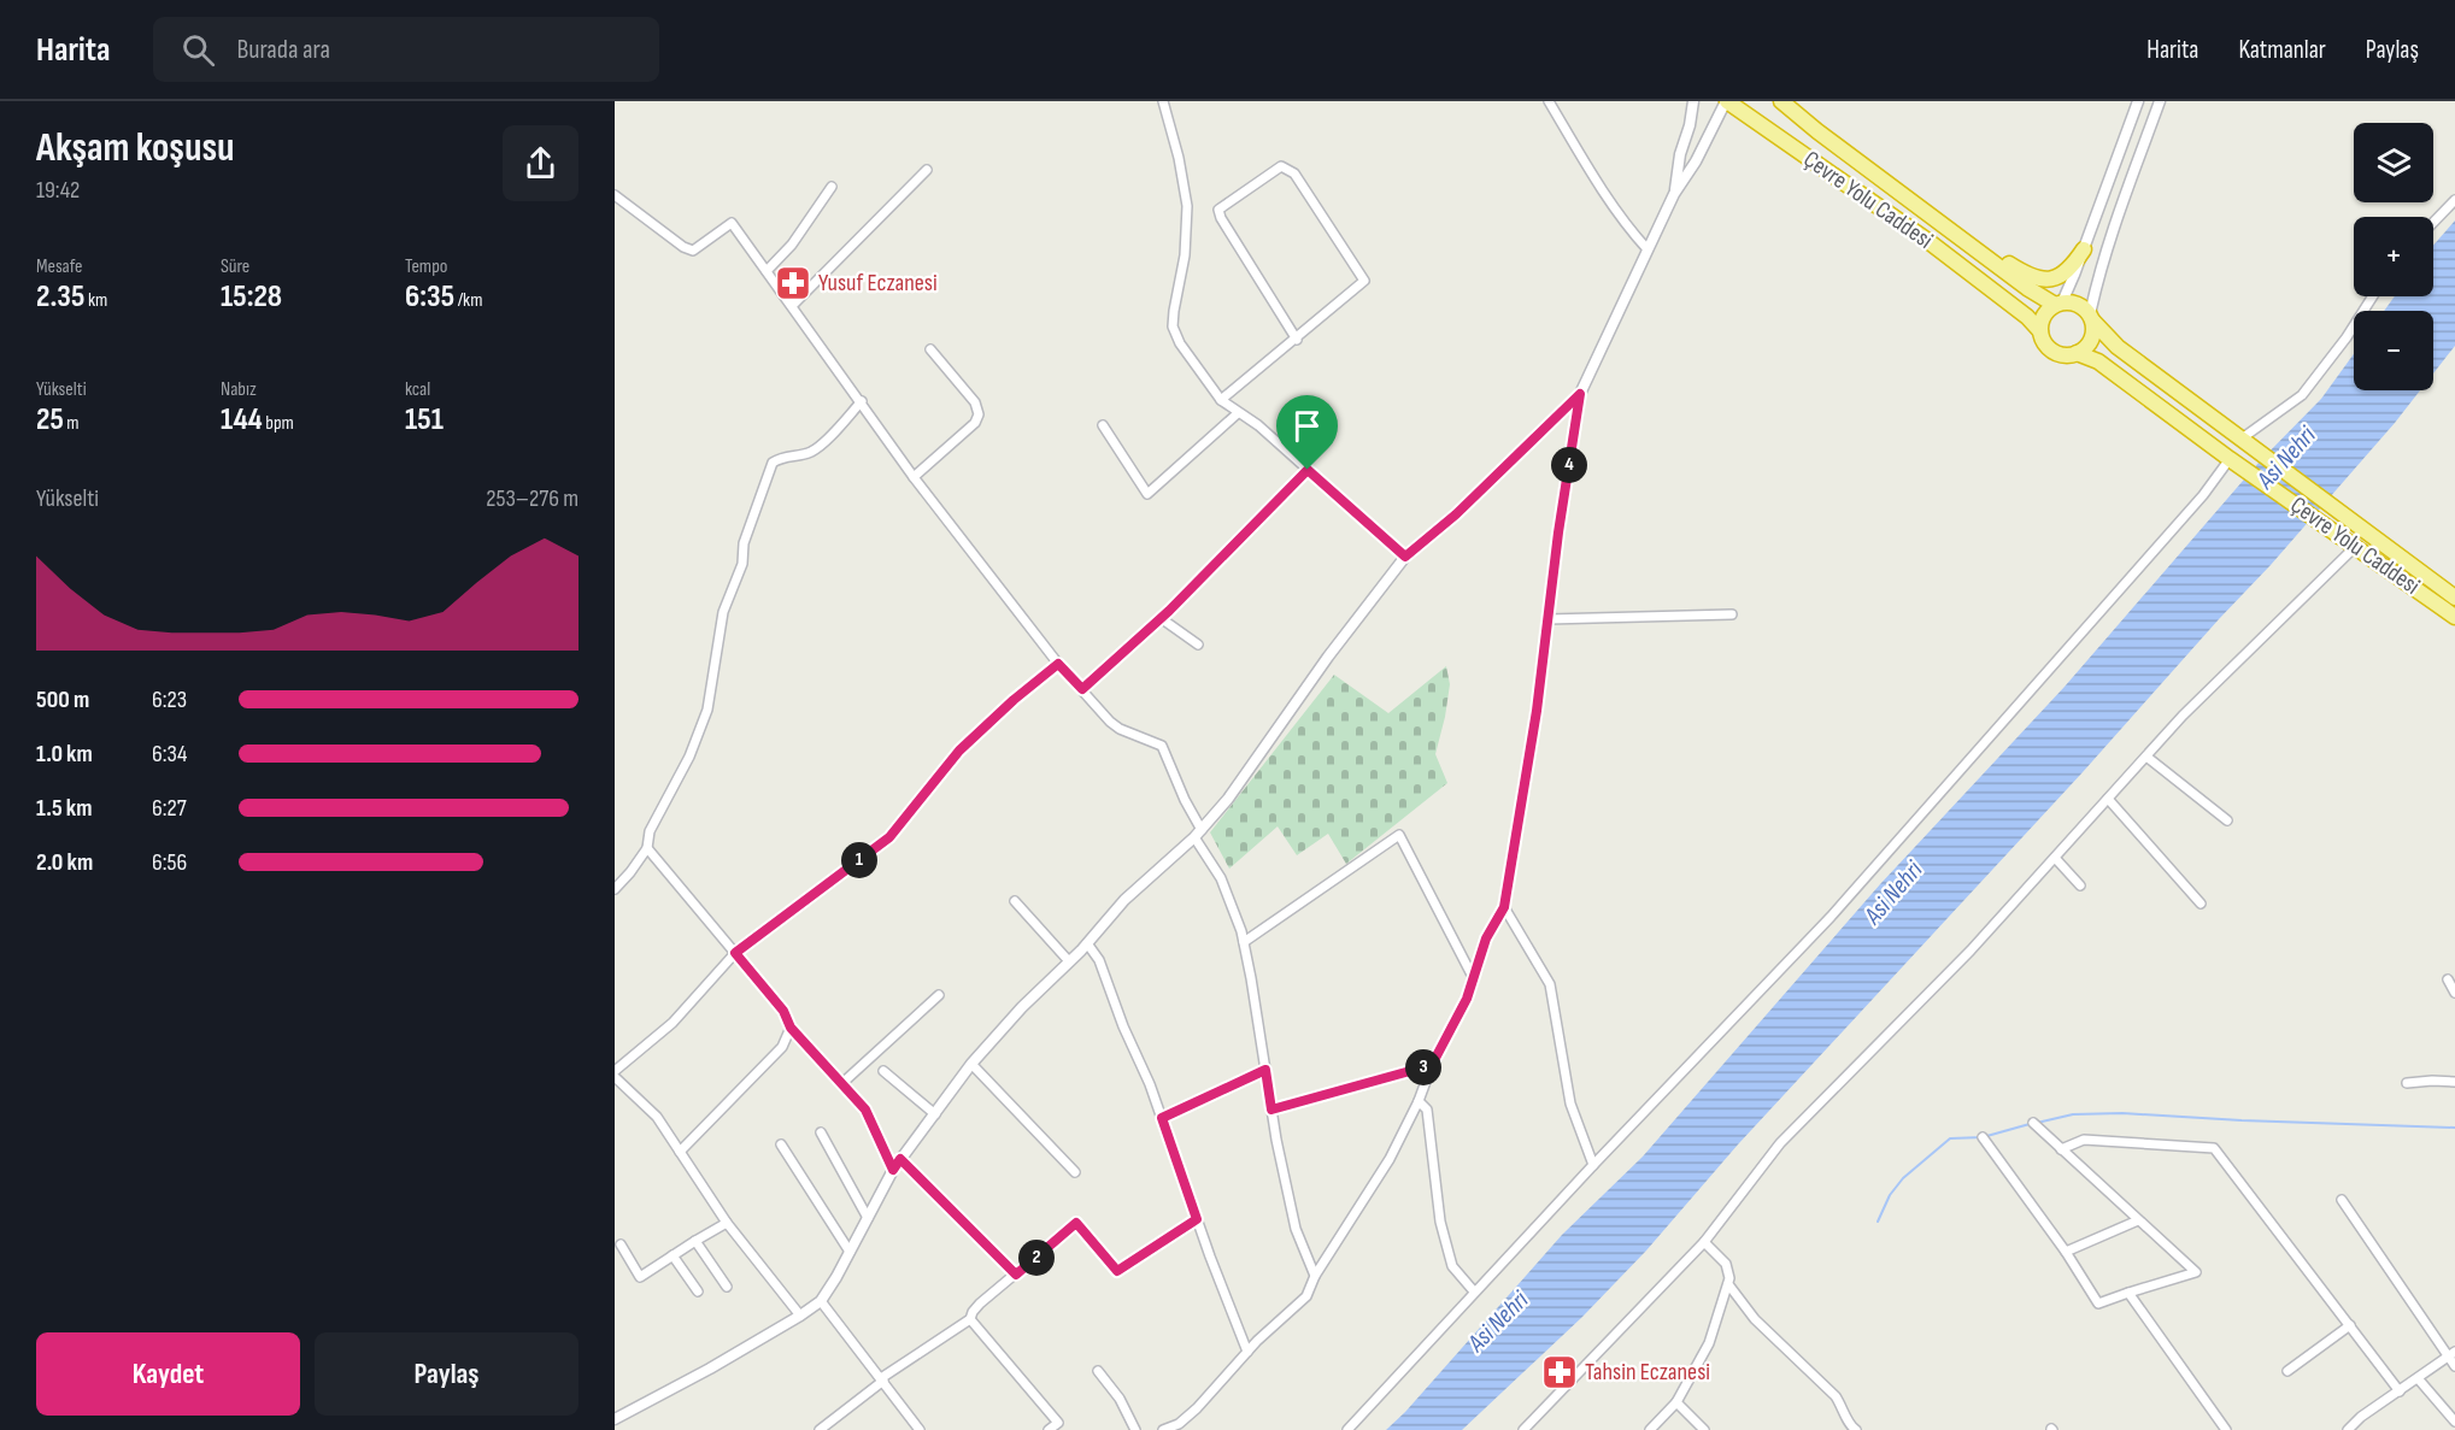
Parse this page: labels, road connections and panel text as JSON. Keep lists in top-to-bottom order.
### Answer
{
  "streets": {
    "highway": ["Çevre Yolu Caddesi"]
  },
  "water": ["Asi Nehri"],
  "places": {
    "pharmacy": ["Yusuf Eczanesi", "Tahsin Eczanesi"]
  },
  "page": {
    "header": "Harita",
    "search": "Burada ara",
    "nav": ["Harita", "Katmanlar", "Paylaş"],
    "heading": ["Akşam koşusu", "19:42"],
    "map_buttons": ["+", "−"],
    "stats": [
      ["Mesafe", "2.35 km"],
      ["Süre", "15:28"],
      ["Tempo", "6:35 /km"],
      ["Yükselti", "25 m"],
      ["Nabız", "144 bpm"],
      ["kcal", "151"]
    ],
    "pins": [
      "4",
      "1",
      "3",
      "2"
    ],
    "chart": ["Yükselti", "253–276 m"],
    "list": [
      {
        "name": "500 m",
        "note": "6:23"
      },
      {
        "name": "1.0 km",
        "note": "6:34"
      },
      {
        "name": "1.5 km",
        "note": "6:27"
      },
      {
        "name": "2.0 km",
        "note": "6:56"
      }
    ],
    "buttons": ["Kaydet", "Paylaş"]
  }
}
